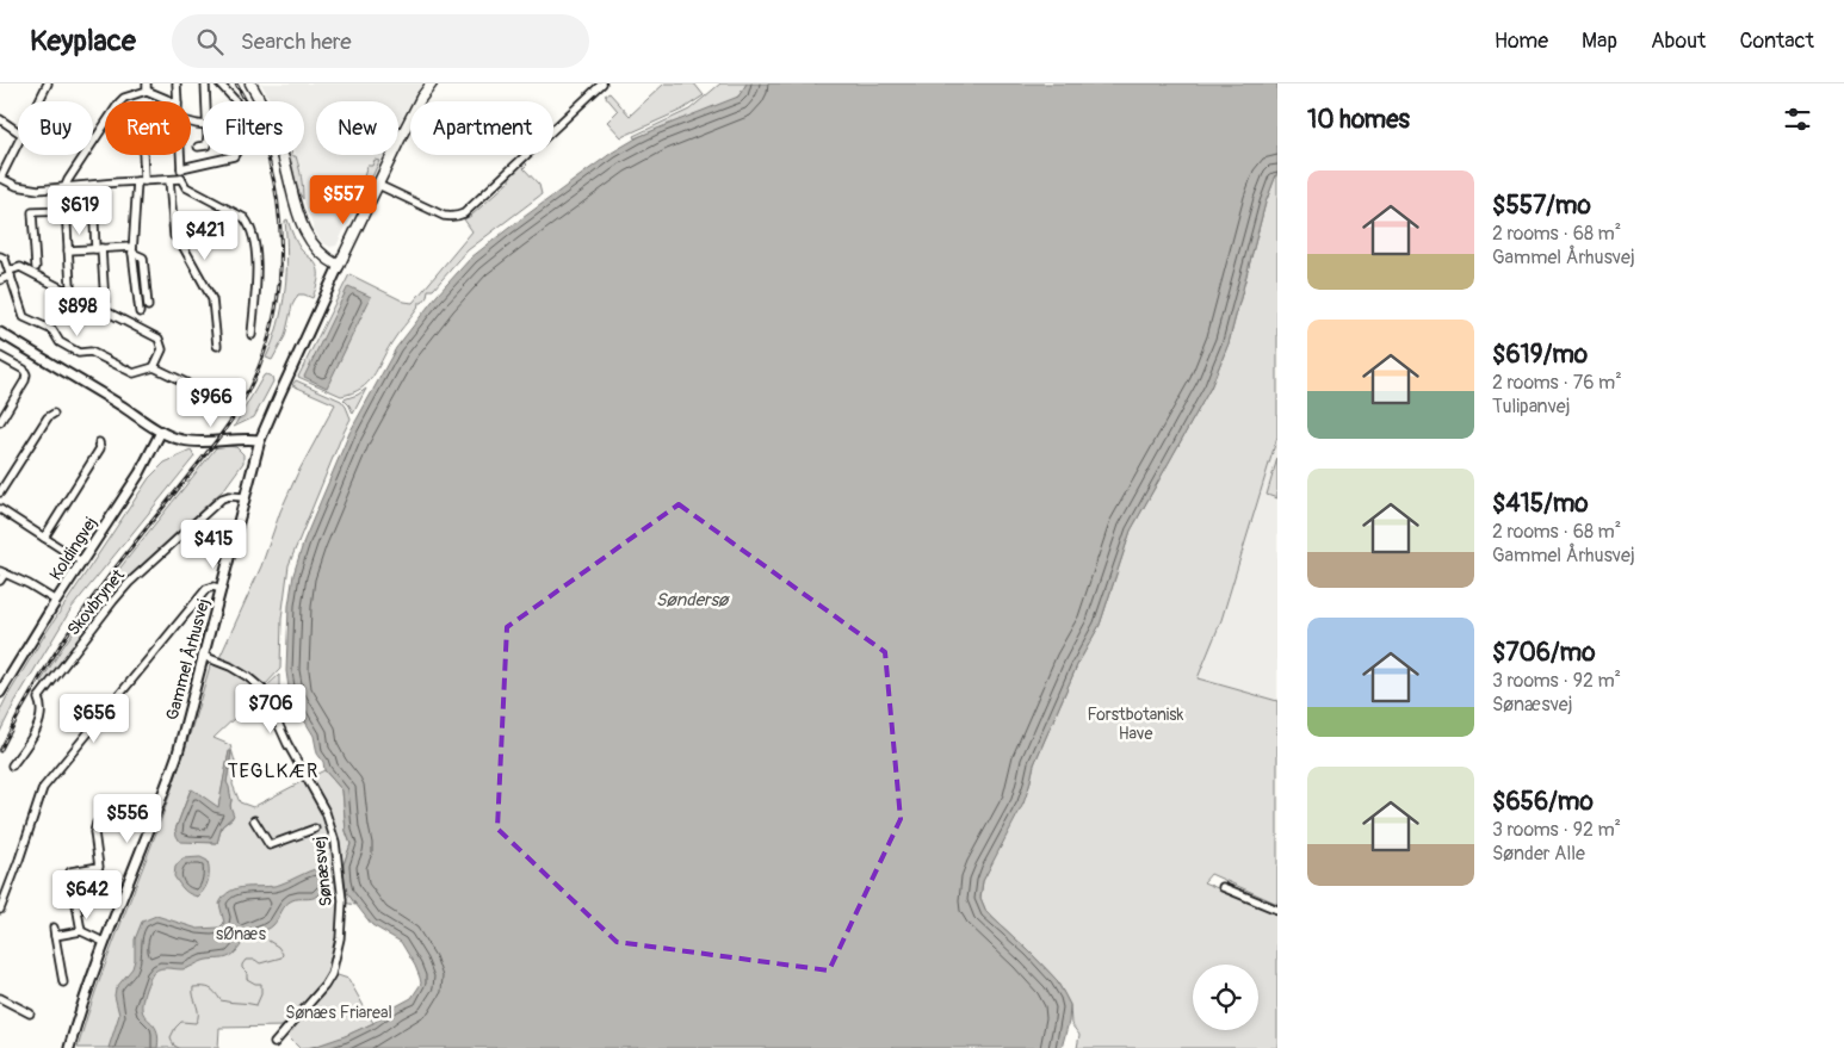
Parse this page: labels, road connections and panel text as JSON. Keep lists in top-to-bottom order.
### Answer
{
  "streets": {
    "main road": ["Gammel Århusvej"],
    "street": ["Koldingvej", "Skovbrynet", "Sønæsvej"]
  },
  "crossings": [
    ["Skovbrynet", "Gammel Århusvej"],
    ["Gammel Århusvej", "Sønæsvej"]
  ],
  "districts": ["TEGLKÆR"],
  "water": ["Søndersø"],
  "parks": ["Forstbotanisk Have", "sØnæs", "Sønæs Friareal"],
  "page": {
    "header": "Keyplace",
    "search": "Search here",
    "nav": [
      "Home",
      "Map",
      "About",
      "Contact"
    ],
    "heading": "10 homes",
    "chip": [
      "Buy",
      "Rent",
      "Filters",
      "New",
      "Apartment"
    ],
    "list": [
      {
        "name": "$557/mo",
        "note": "2 rooms · 68 m² · Gammel Århusvej"
      },
      {
        "name": "$619/mo",
        "note": "2 rooms · 76 m² · Tulipanvej"
      },
      {
        "name": "$415/mo",
        "note": "2 rooms · 68 m² · Gammel Århusvej"
      },
      {
        "name": "$706/mo",
        "note": "3 rooms · 92 m² · Sønæsvej"
      },
      {
        "name": "$656/mo",
        "note": "3 rooms · 92 m² · Sønder Alle"
      }
    ],
    "price": [
      "$557",
      "$619",
      "$421",
      "$898",
      "$966",
      "$415",
      "$706",
      "$656",
      "$556",
      "$642"
    ]
  }
}
